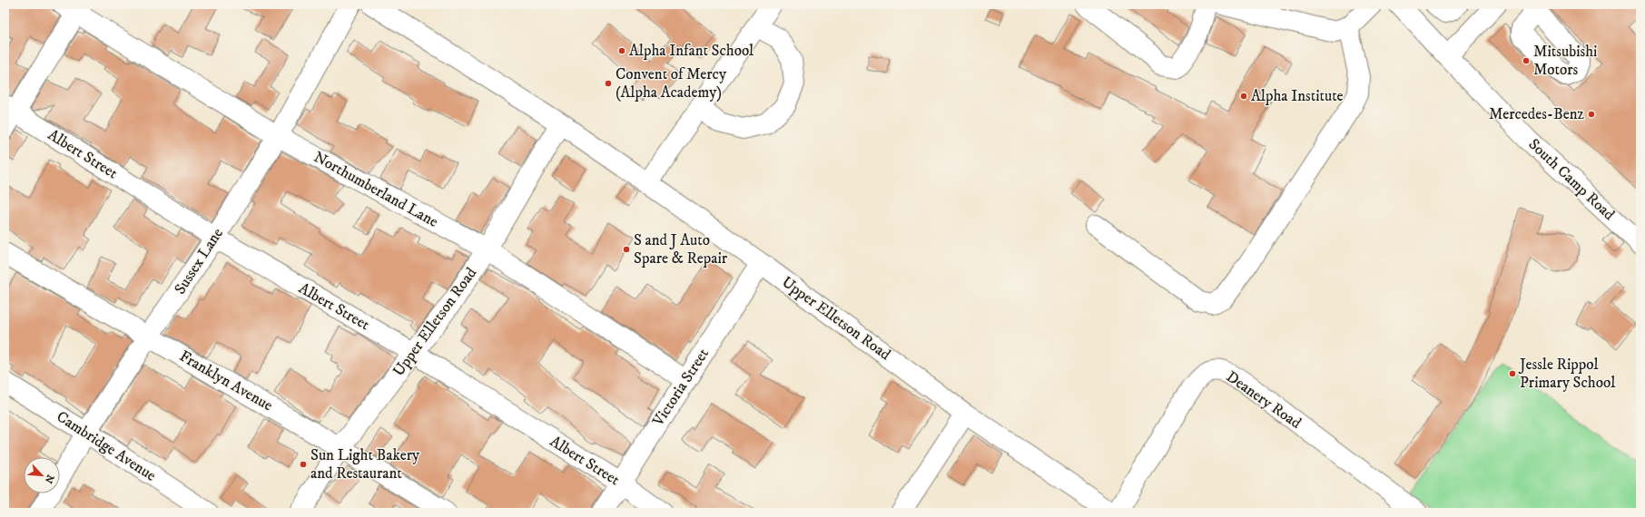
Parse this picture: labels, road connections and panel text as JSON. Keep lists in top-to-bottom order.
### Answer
{
  "streets": {
    "street": [
      "Albert Street",
      "South Camp Road",
      "Northumberland Lane",
      "Sussex Lane",
      "Upper Elletson Road",
      "Franklyn Avenue",
      "Victoria Street",
      "Deanery Road",
      "Cambridge Avenue"
    ]
  },
  "crossings": [
    ["Albert Street", "Sussex Lane"],
    ["Albert Street", "Upper Elletson Road"],
    ["Albert Street", "Victoria Street"],
    ["Northumberland Lane", "Sussex Lane"],
    ["Northumberland Lane", "Upper Elletson Road"],
    ["Northumberland Lane", "Victoria Street"],
    ["Sussex Lane", "Franklyn Avenue"],
    ["Sussex Lane", "Cambridge Avenue"],
    ["Upper Elletson Road", "Franklyn Avenue"],
    ["Upper Elletson Road", "Victoria Street"]
  ],
  "places": [
    "Alpha Infant School",
    "Mitsubishi Motors",
    "Convent of Mercy (Alpha Academy)",
    "Alpha Institute",
    "Mercedes-Benz",
    "S and J Auto Spare & Repair",
    "Jessle Rippol Primary School",
    "Sun Light Bakery and Restaurant"
  ],
  "north": "bottom right"
}
